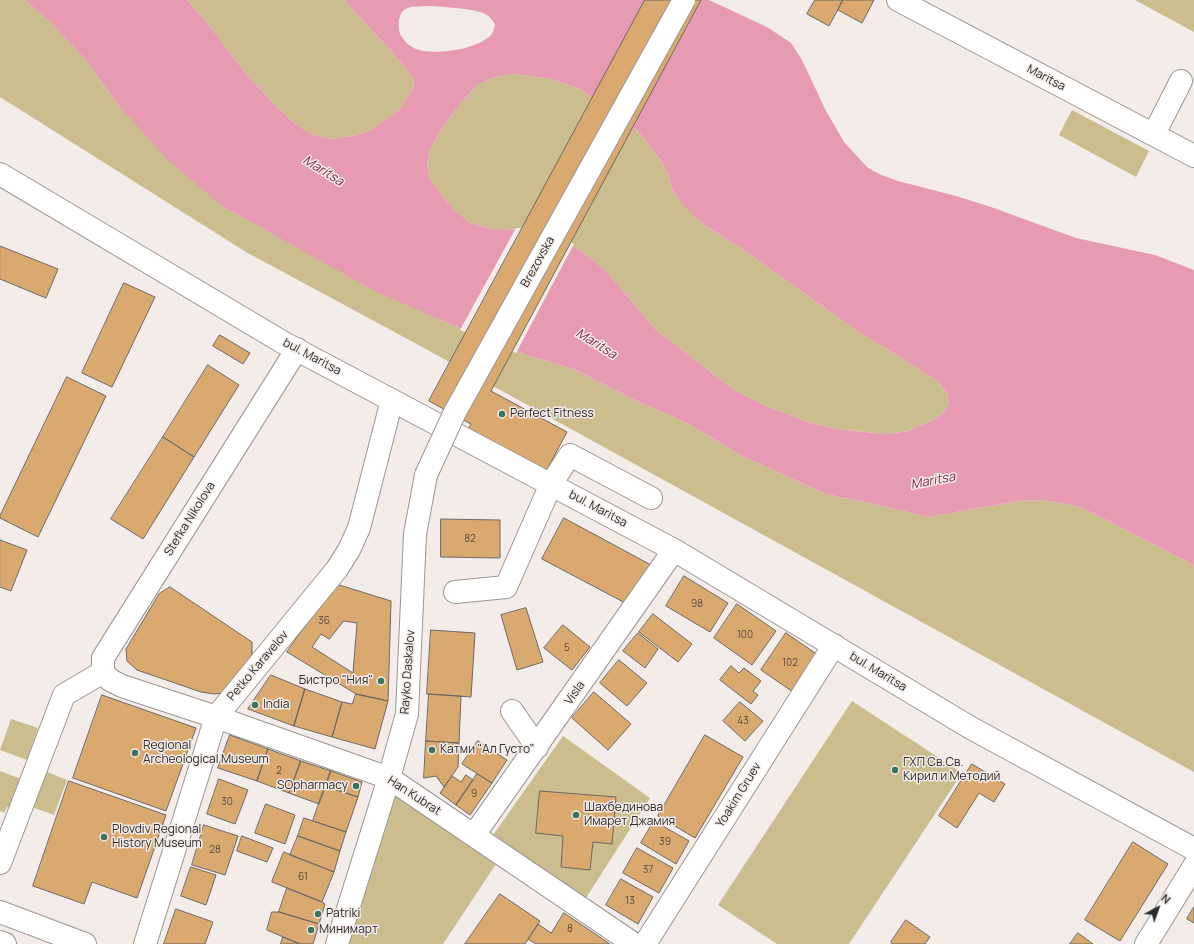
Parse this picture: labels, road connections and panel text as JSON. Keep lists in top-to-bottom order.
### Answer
{
  "streets": {
    "street": [
      "Maritsa",
      "Brezovska",
      "bul. Maritsa",
      "Stefka Nikolova",
      "Petko Karavelov",
      "Rayko Daskalov",
      "Visla",
      "Yoakim Gruev",
      "Han Kubrat"
    ]
  },
  "crossings": [
    ["Brezovska", "Rayko Daskalov"],
    ["bul. Maritsa", "Stefka Nikolova"],
    ["bul. Maritsa", "Petko Karavelov"],
    ["bul. Maritsa", "Visla"],
    ["bul. Maritsa", "Yoakim Gruev"],
    ["Stefka Nikolova", "Han Kubrat"],
    ["Petko Karavelov", "Han Kubrat"],
    ["Rayko Daskalov", "Han Kubrat"],
    ["Visla", "Han Kubrat"]
  ],
  "water": ["Maritsa"],
  "places": [
    "Perfect Fitness",
    "Бистро \"Ния\"",
    "India",
    "Катми \"Ал Густо\"",
    "Regional Archeological Museum",
    "ГХП Св.Св. Кирил и Методий",
    "SOpharmacy",
    "Шахбединова Имарет Джамия",
    "Plovdiv Regional History Museum",
    "Patriki",
    "Минимарт"
  ],
  "house_numbers": [
    "82",
    "98",
    "36",
    "100",
    "5",
    "102",
    "43",
    "2",
    "9",
    "30",
    "39",
    "28",
    "37",
    "61",
    "13",
    "8"
  ],
  "north": "top right"
}
